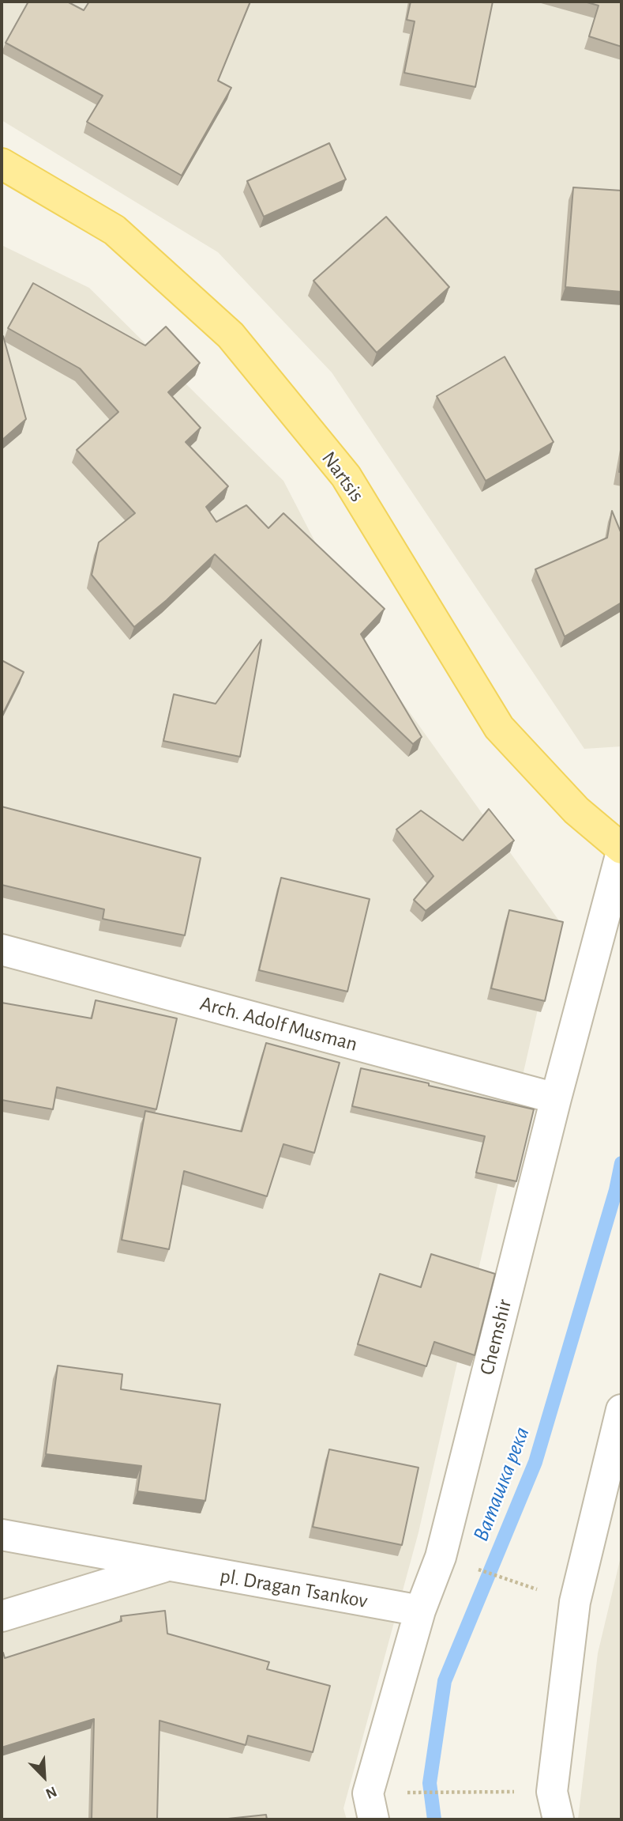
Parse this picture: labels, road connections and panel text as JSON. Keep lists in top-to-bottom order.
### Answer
{
  "streets": {
    "main road": ["Nartsis"],
    "street": ["Arch. Adolf Musman", "Chemshir", "pl. Dragan Tsankov"]
  },
  "crossings": [
    ["Nartsis", "Chemshir"],
    ["Arch. Adolf Musman", "Chemshir"],
    ["Chemshir", "pl. Dragan Tsankov"]
  ],
  "water": ["Ваташка река"],
  "north": "bottom right"
}
